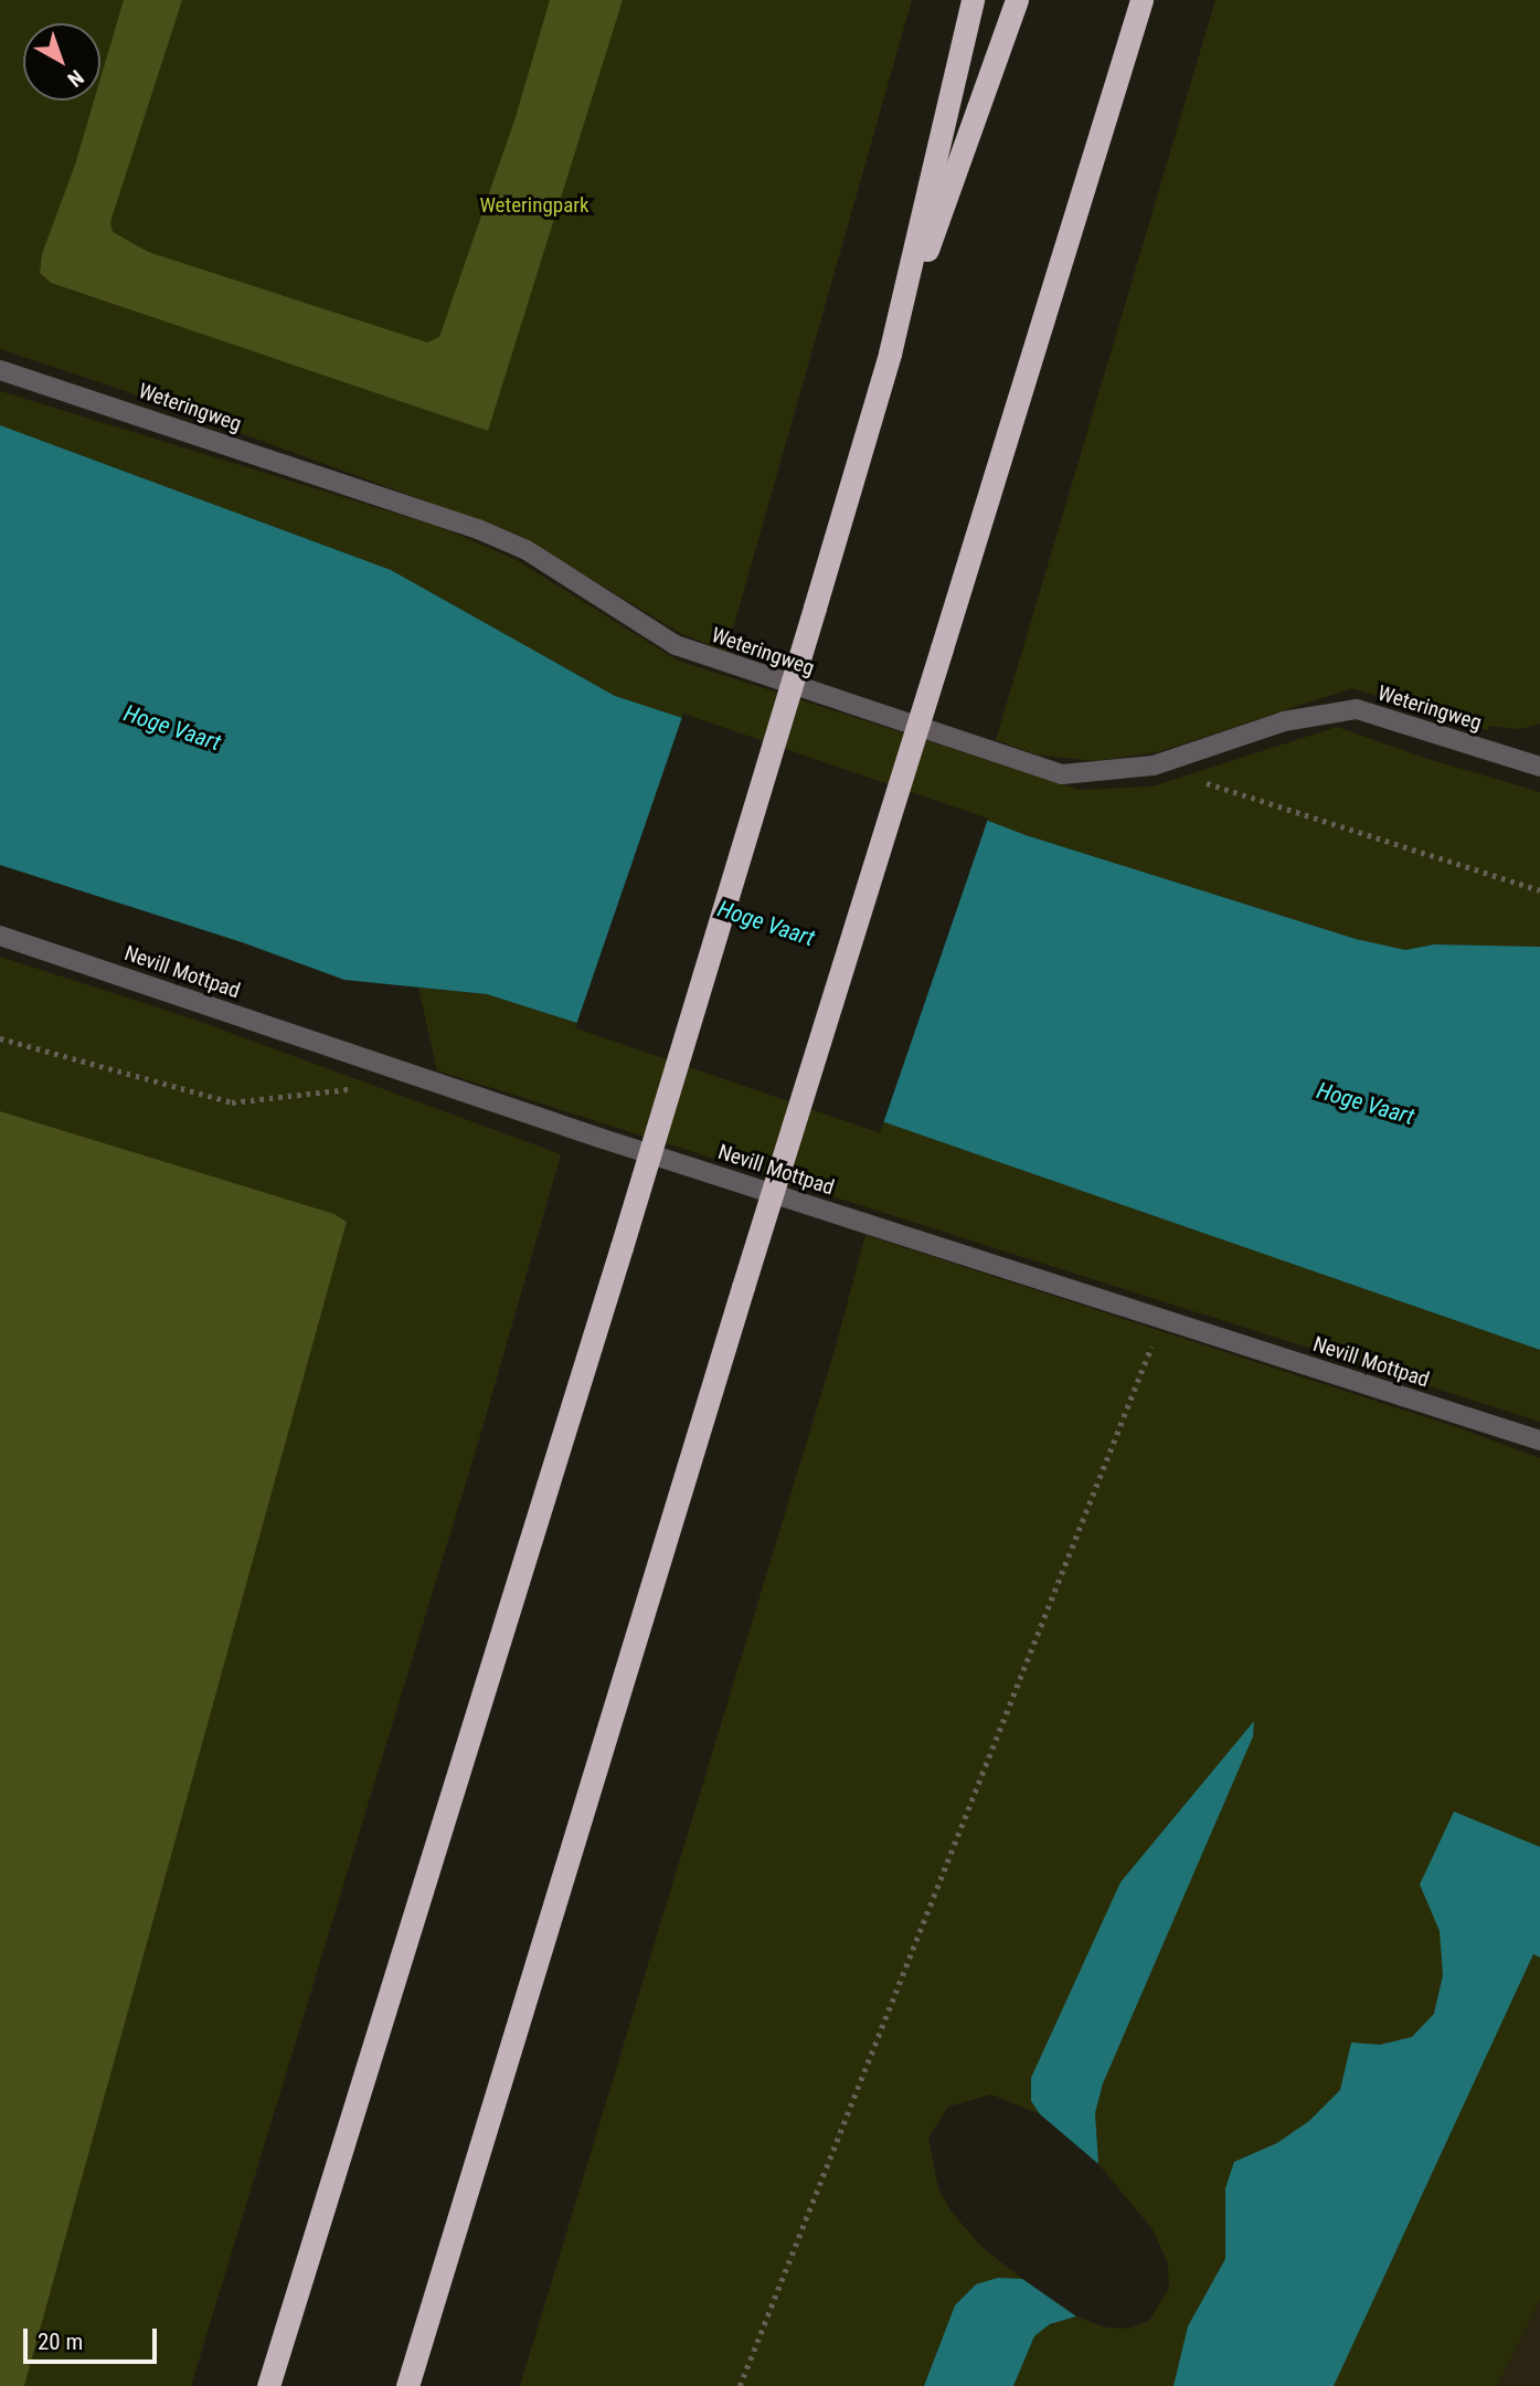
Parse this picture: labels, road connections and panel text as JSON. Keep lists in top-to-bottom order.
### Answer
{
  "streets": {
    "street": ["Weteringweg", "Nevill Mottpad"]
  },
  "water": ["Hoge Vaart"],
  "parks": ["Weteringpark"],
  "scale_bar": "20 m",
  "north": "bottom right"
}
